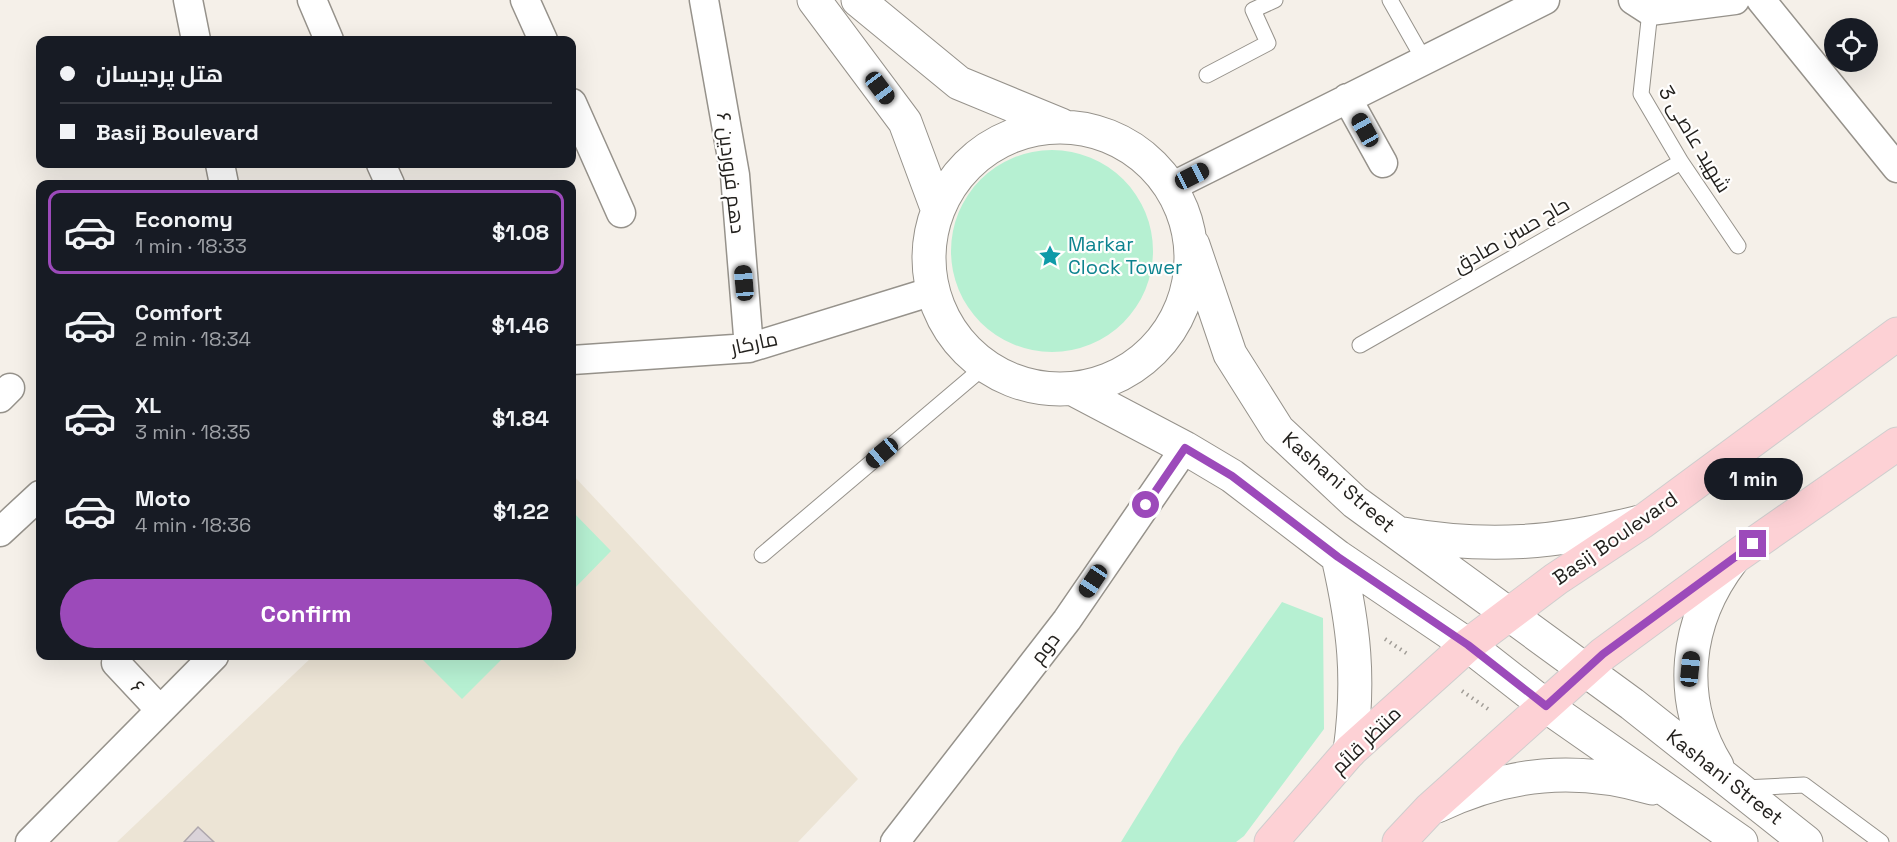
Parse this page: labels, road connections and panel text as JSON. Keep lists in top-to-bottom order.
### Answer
{
  "streets": {
    "main road": ["Kashani Street", "Basij Boulevard", "منتظر قائم"],
    "street": [
      "دهم فروردین ۶",
      "مارکار",
      "دوم",
      "۶"
    ],
    "lane": ["3 شهید عاصی", "حاج حسن صادق"]
  },
  "crossings": [
    ["3 شهید عاصی", "حاج حسن صادق"],
    ["دهم فروردین ۶", "مارکار"],
    ["Kashani Street", "Basij Boulevard"],
    ["Basij Boulevard", "منتظر قائم"]
  ],
  "places": {
    "place": ["Markar Clock Tower"]
  },
  "page": {
    "banner": ["هتل پردیسان", "Basij Boulevard"],
    "list": [
      {
        "name": "Economy",
        "note": "1 min · 18:33",
        "value": "$1.08"
      },
      {
        "name": "Comfort",
        "note": "2 min · 18:34",
        "value": "$1.46"
      },
      {
        "name": "XL",
        "note": "3 min · 18:35",
        "value": "$1.84"
      },
      {
        "name": "Moto",
        "note": "4 min · 18:36",
        "value": "$1.22"
      }
    ],
    "bubble": "1 min",
    "buttons": "Confirm"
  }
}
